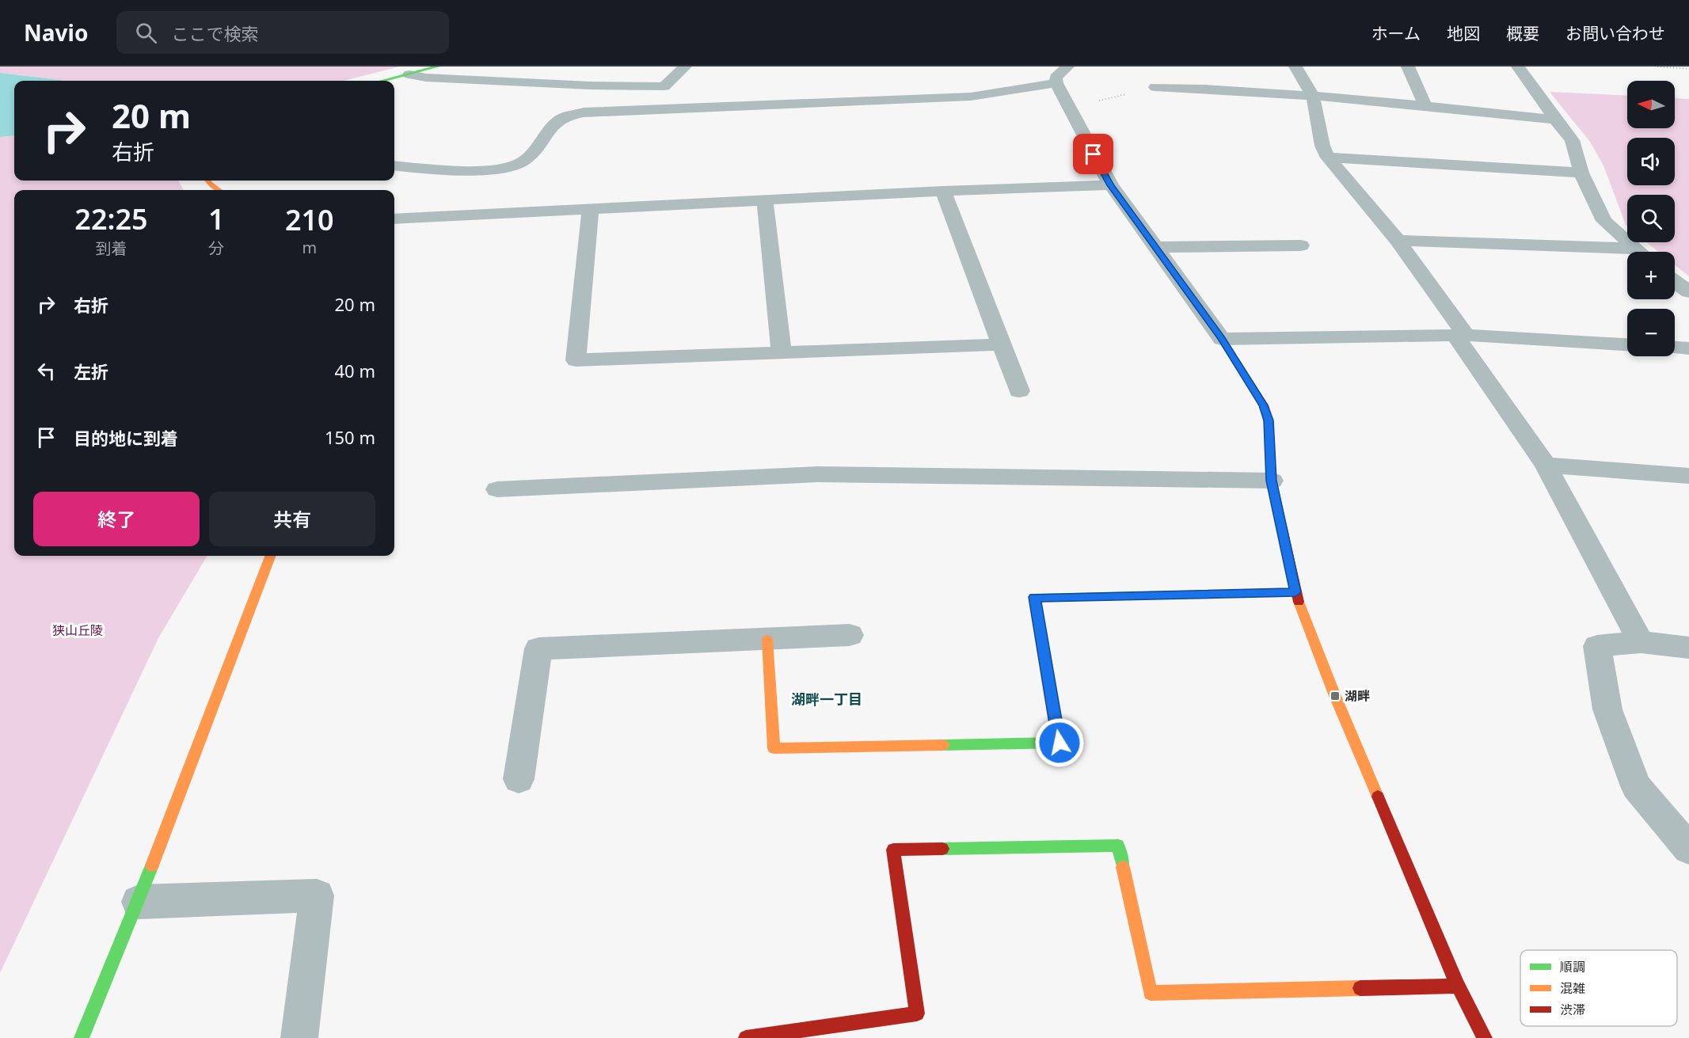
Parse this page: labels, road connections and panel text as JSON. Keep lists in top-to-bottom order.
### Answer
{
  "districts": ["湖畔一丁目"],
  "parks": ["狭山丘陵"],
  "places": {
    "transit": ["湖畔"]
  },
  "legend": ["順調", "混雑", "渋滞"],
  "north": "left",
  "page": {
    "header": "Navio",
    "search": "ここで検索",
    "nav": [
      "ホーム",
      "地図",
      "概要",
      "お問い合わせ"
    ],
    "map_buttons": ["+", "−"],
    "turn": ["20 m", "右折"],
    "eta": [
      "22:25",
      "到着",
      "1",
      "分",
      "210",
      "m"
    ],
    "list": [
      {
        "name": "右折",
        "value": "20 m"
      },
      {
        "name": "左折",
        "value": "40 m"
      },
      {
        "name": "目的地に到着",
        "value": "150 m"
      }
    ],
    "buttons": ["終了", "共有"]
  }
}
